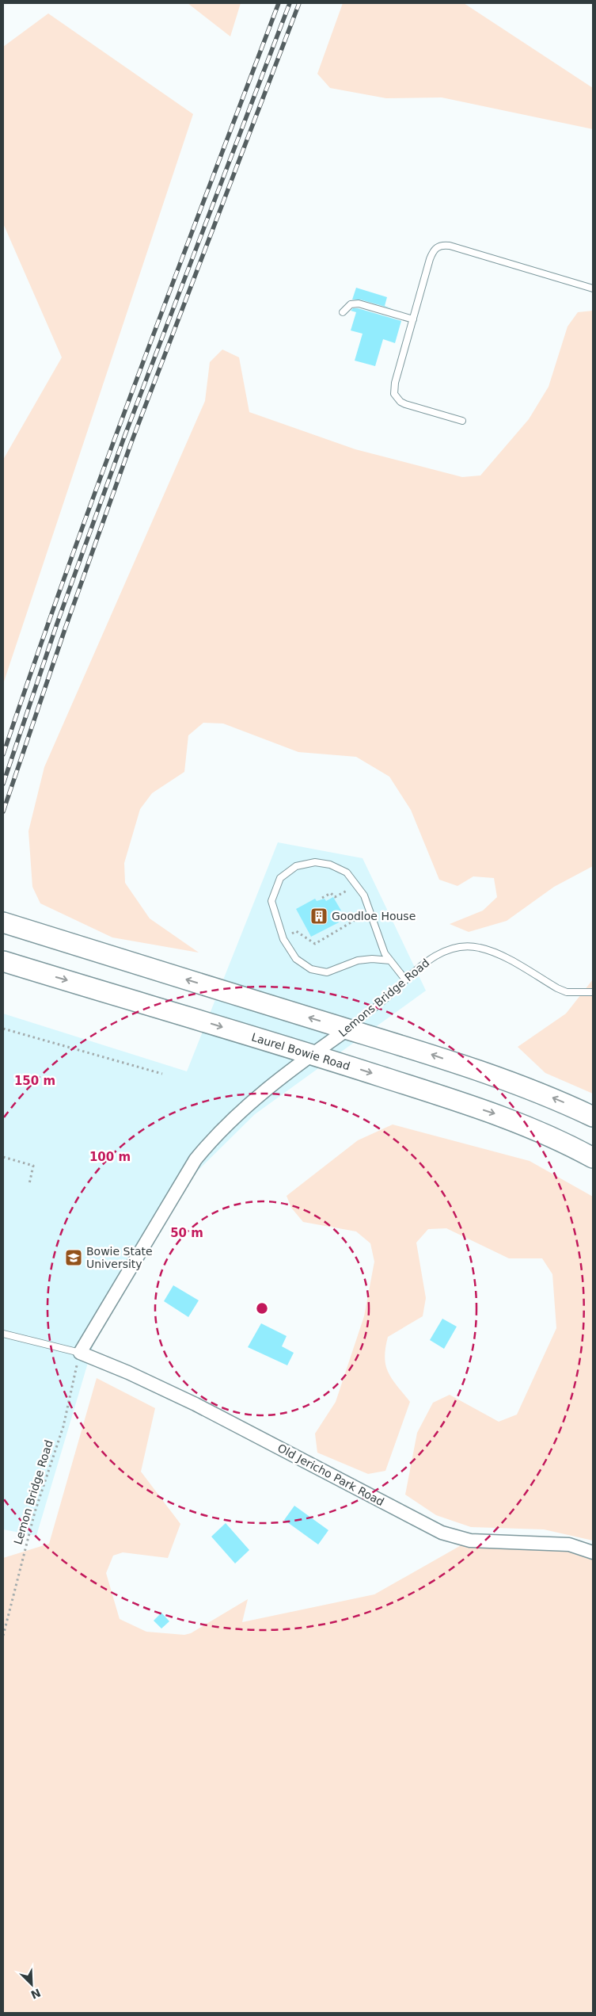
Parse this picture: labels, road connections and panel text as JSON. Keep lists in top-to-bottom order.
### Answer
{
  "streets": {
    "main road": ["Laurel Bowie Road"],
    "street": ["Lemons Bridge Road", "Old Jericho Park Road"],
    "path": ["Lemon Bridge Road"]
  },
  "crossings": [
    ["Lemons Bridge Road", "Laurel Bowie Road"],
    ["Lemons Bridge Road", "Old Jericho Park Road"],
    ["Lemons Bridge Road", "Lemon Bridge Road"],
    ["Old Jericho Park Road", "Lemon Bridge Road"]
  ],
  "places": {
    "building": ["Goodloe House"],
    "school or university": ["Bowie State University"]
  },
  "north": "bottom right",
  "rings": ["150 m", "100 m", "50 m"]
}
